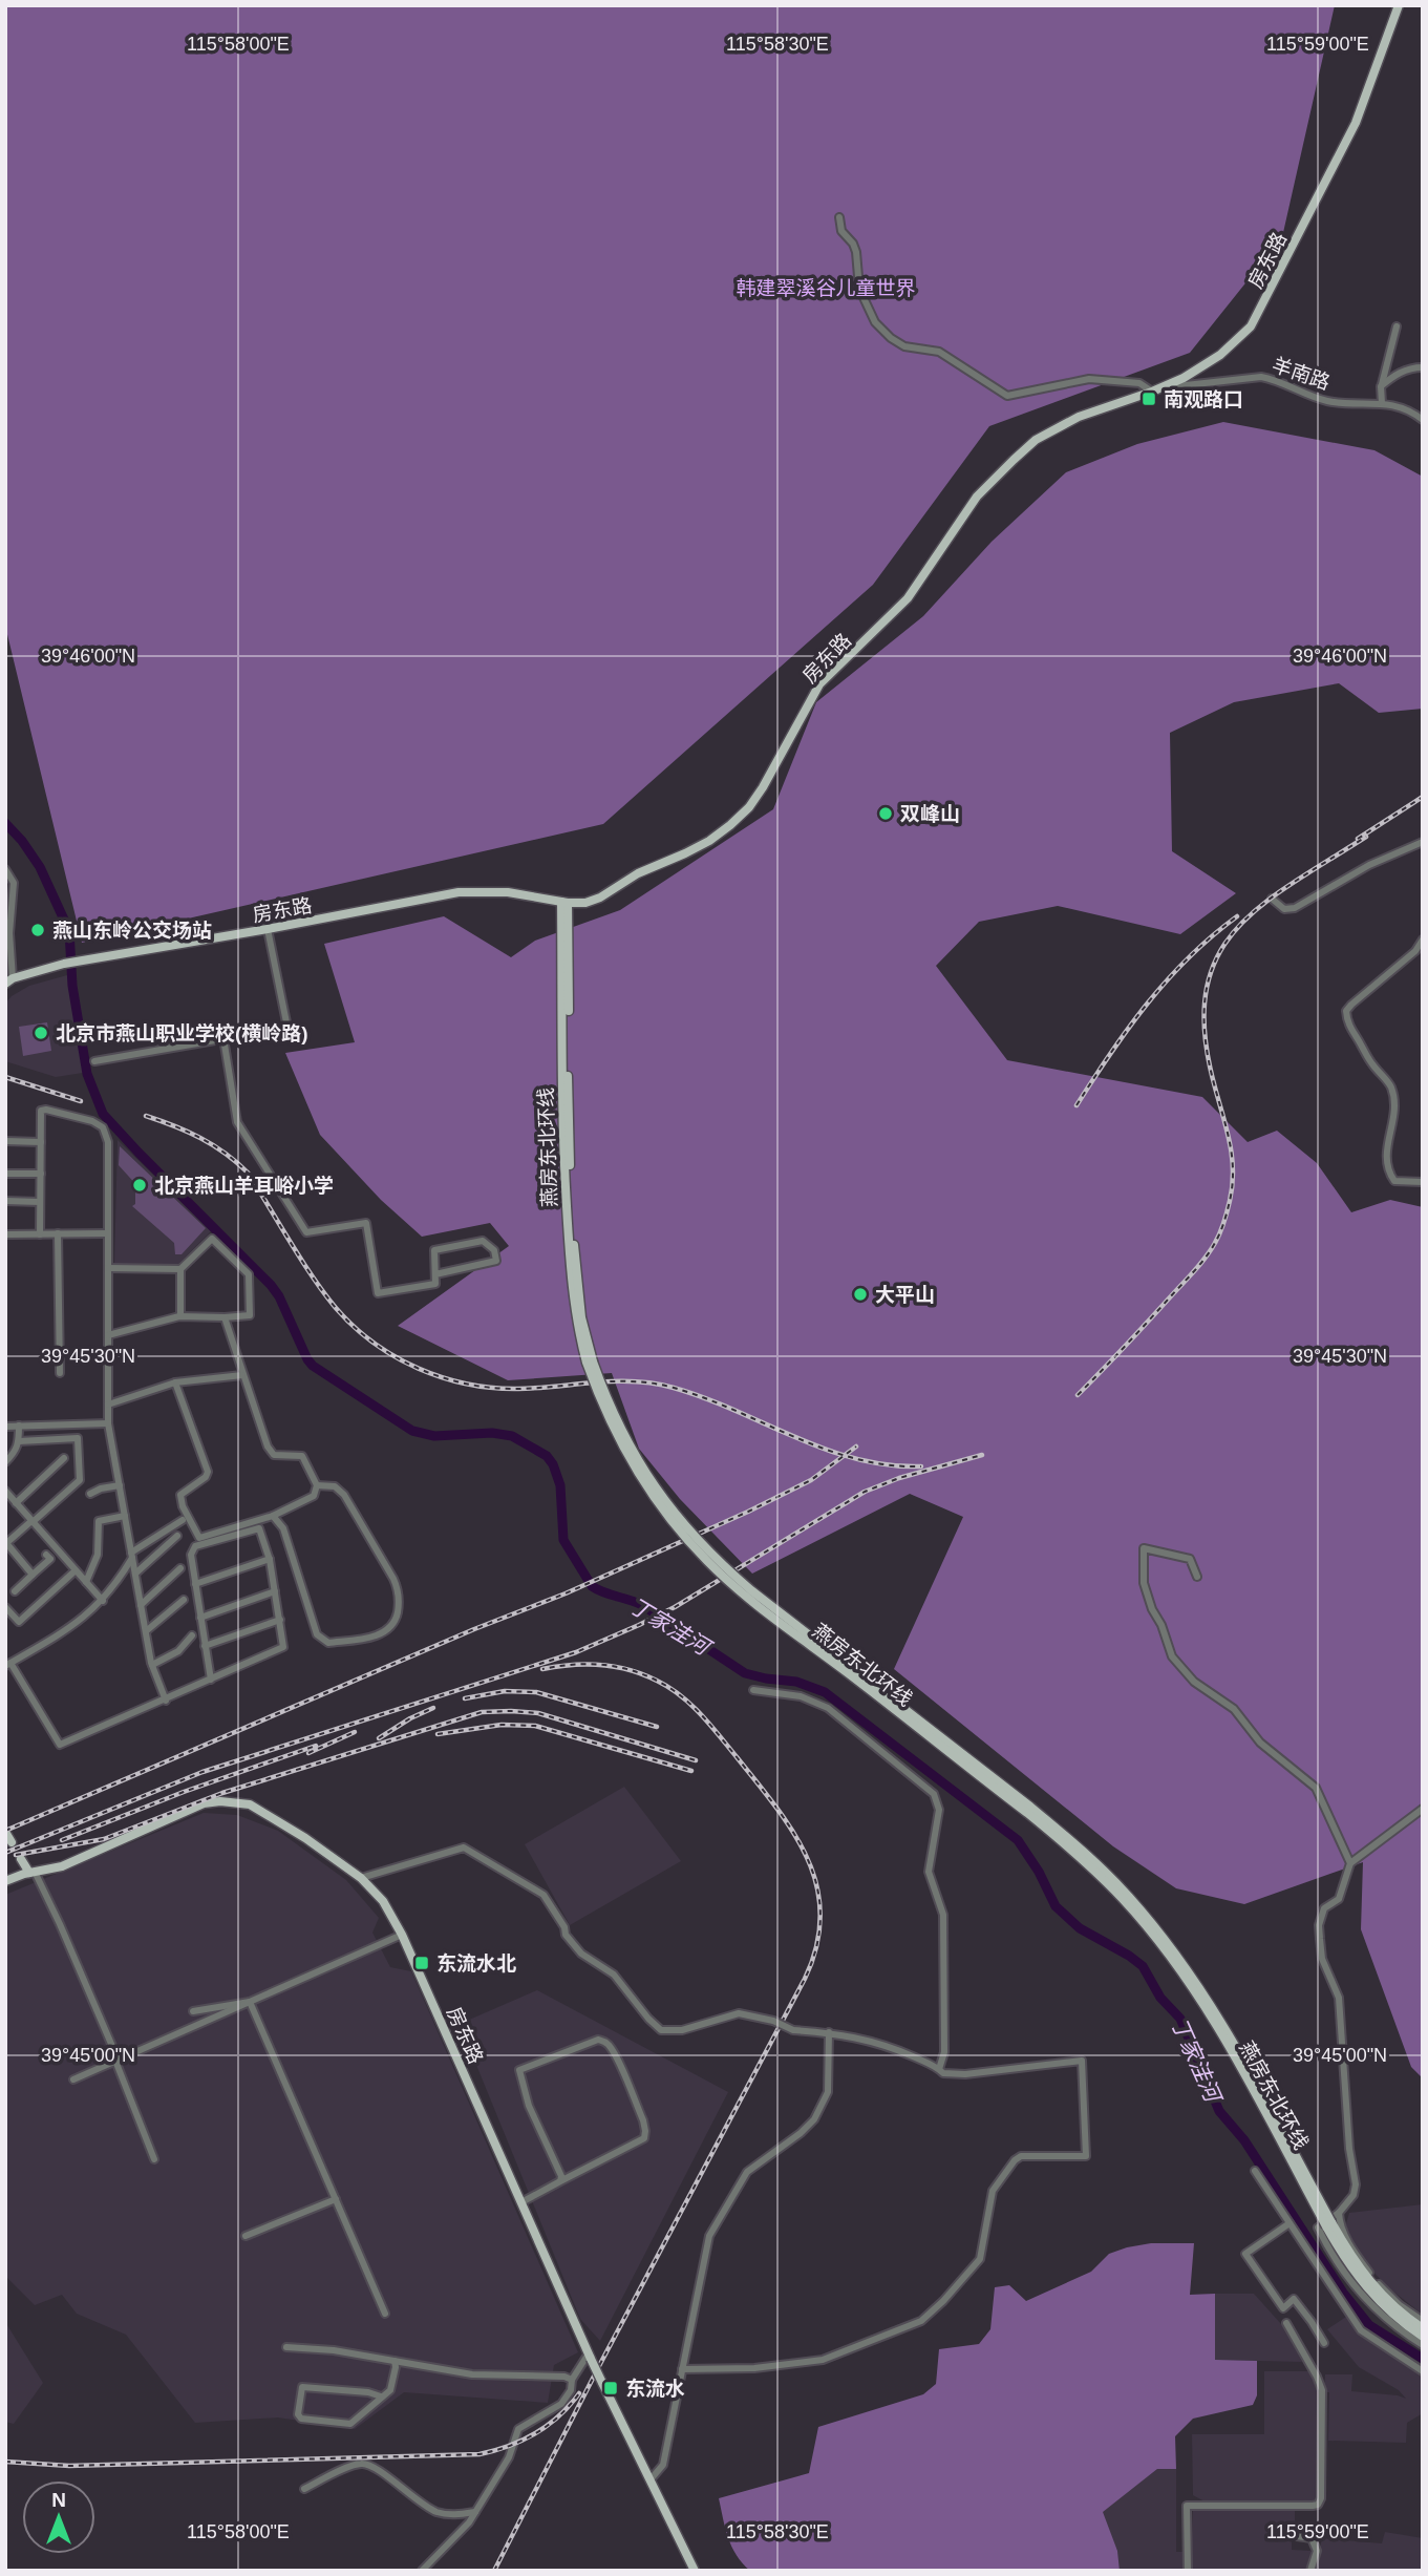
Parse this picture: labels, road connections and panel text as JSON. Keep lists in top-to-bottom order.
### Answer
{
  "streets": {
    "main road": ["房东路", "燕房东北环线"],
    "street": ["羊南路"]
  },
  "crossings": [
    ["房东路", "羊南路"],
    ["房东路", "燕房东北环线"]
  ],
  "water": ["丁家洼河"],
  "parks": ["韩建翠溪谷儿童世界"],
  "places": {
    "transit": ["南观路口", "东流水北", "东流水"],
    "other": [
      "双峰山",
      "燕山东岭公交场站",
      "北京市燕山职业学校(横岭路)",
      "北京燕山羊耳峪小学",
      "大平山"
    ]
  },
  "north": "top",
  "coordinates": [
    "115°58'00\"E",
    "115°58'30\"E",
    "115°59'00\"E",
    "39°46'00\"N",
    "39°45'30\"N",
    "39°45'00\"N"
  ]
}
